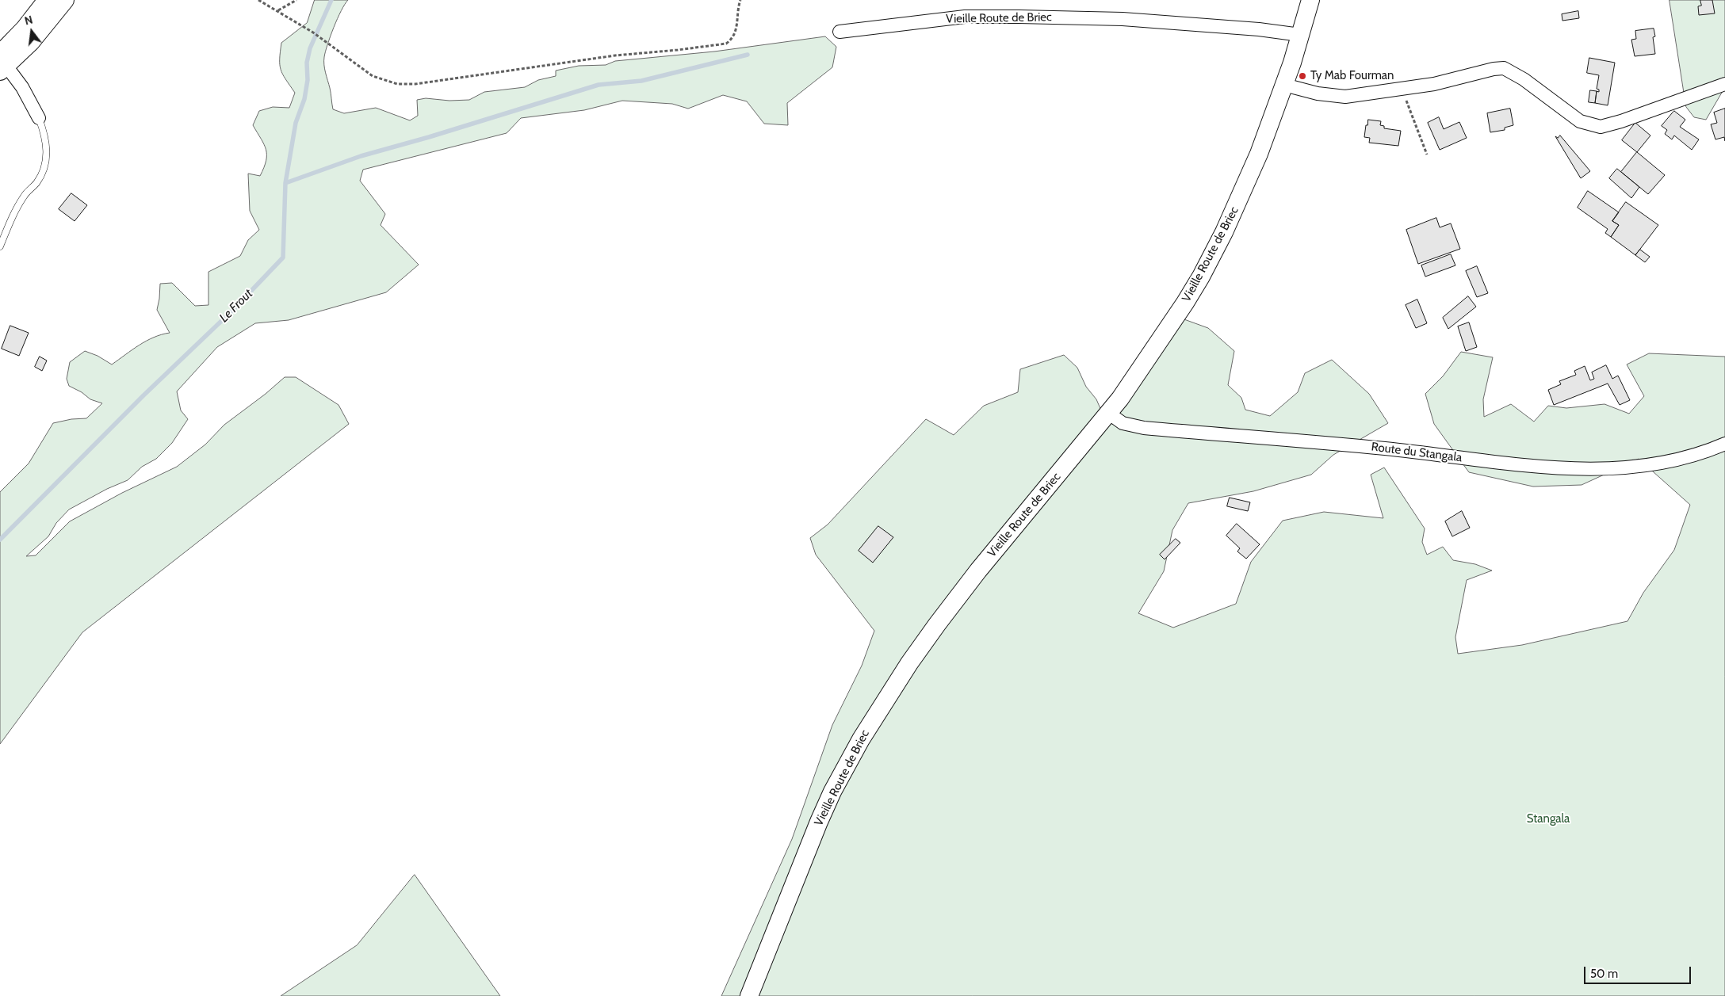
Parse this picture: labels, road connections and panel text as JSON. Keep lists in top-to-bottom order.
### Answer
{
  "streets": {
    "street": ["Vieille Route de Briec", "Route du Stangala"]
  },
  "crossings": [
    ["Vieille Route de Briec", "Route du Stangala"]
  ],
  "water": ["Le Frout"],
  "parks": ["Stangala"],
  "places": ["Ty Mab Fourman"],
  "scale_bar": "50 m",
  "north": "top"
}
